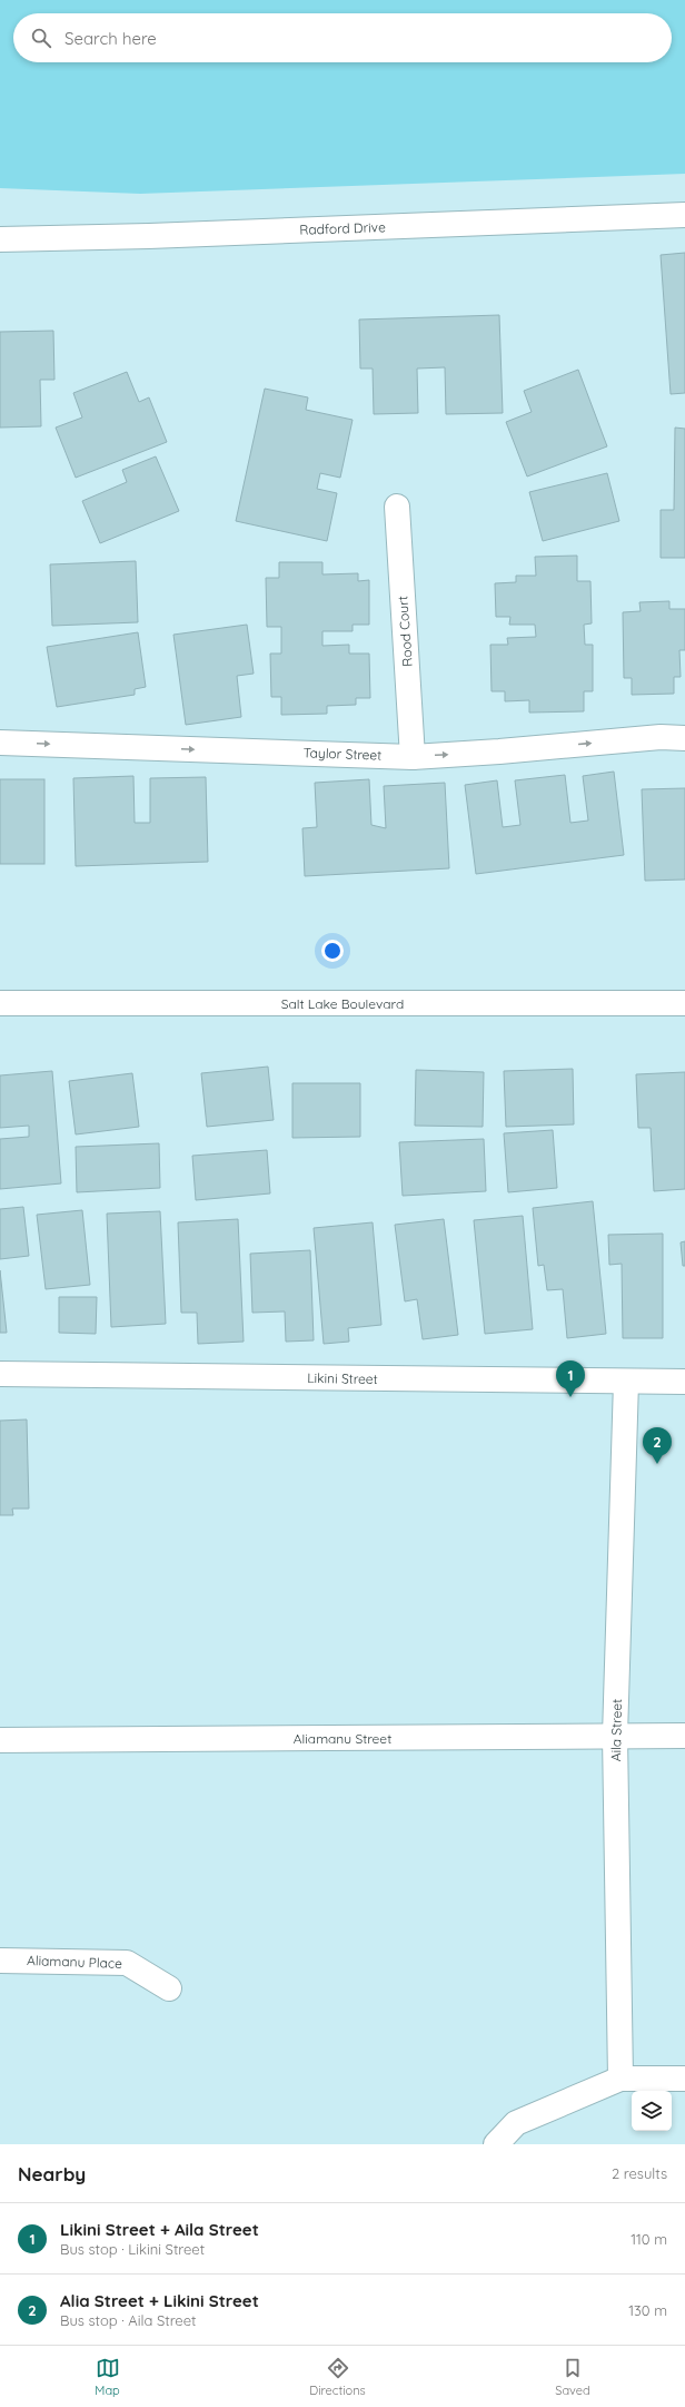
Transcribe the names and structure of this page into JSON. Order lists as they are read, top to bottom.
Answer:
{
  "streets": {
    "street": [
      "Radford Drive",
      "Rood Court",
      "Taylor Street",
      "Salt Lake Boulevard",
      "Likini Street",
      "Aila Street",
      "Aliamanu Street",
      "Aliamanu Place"
    ]
  },
  "crossings": [
    ["Rood Court", "Taylor Street"],
    ["Likini Street", "Aila Street"],
    ["Aila Street", "Aliamanu Street"]
  ],
  "one_way": ["Taylor Street"],
  "page": {
    "search": "Search here",
    "pins": ["1", "2"],
    "heading": ["Nearby", "2 results"],
    "list": [
      {
        "mark": "1",
        "name": "Likini Street + Aila Street",
        "note": "Bus stop · Likini Street",
        "value": "110 m"
      },
      {
        "mark": "2",
        "name": "Alia Street + Likini Street",
        "note": "Bus stop · Aila Street",
        "value": "130 m"
      }
    ],
    "nav": ["Map", "Directions", "Saved"]
  }
}
